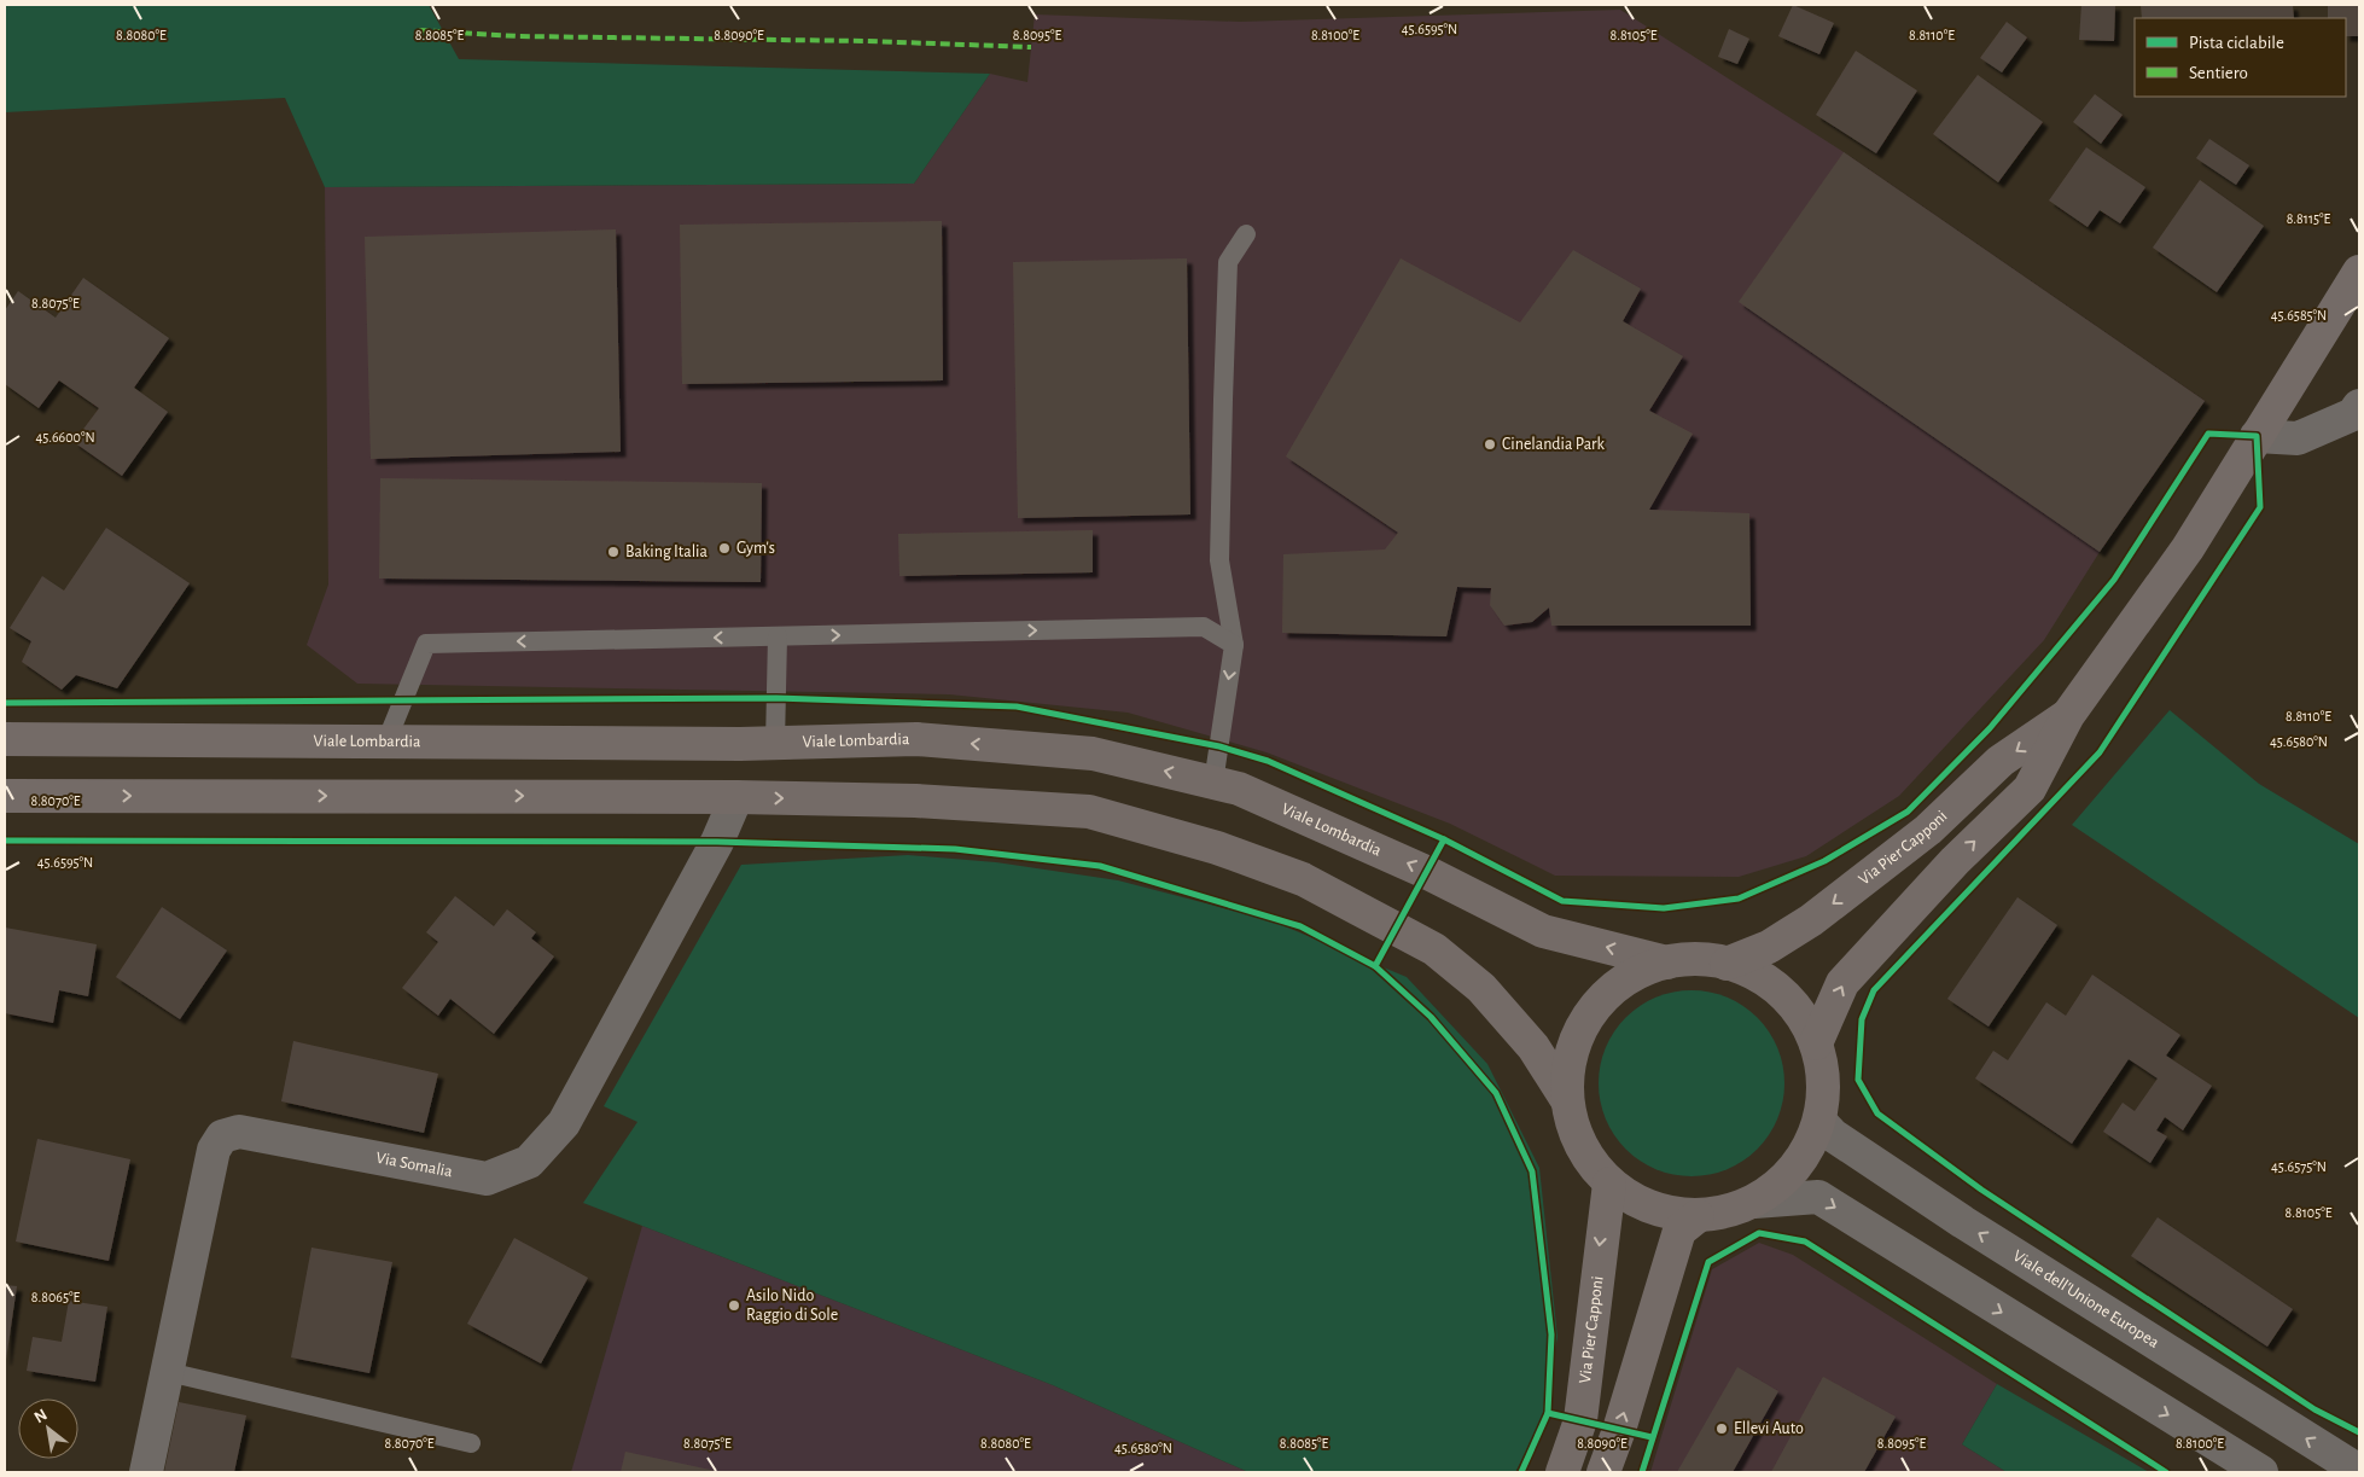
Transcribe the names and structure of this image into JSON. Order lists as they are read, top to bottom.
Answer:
{
  "streets": {
    "main road": ["Viale Lombardia", "Via Pier Capponi"],
    "street": ["Via Somalia", "Viale dell'Unione Europea"]
  },
  "places": [
    "Cinelandia Park",
    "Gym's",
    "Baking Italia",
    "Asilo Nido Raggio di Sole",
    "Ellevi Auto"
  ],
  "legend": ["Pista ciclabile", "Sentiero"],
  "north": "top left",
  "coordinates": [
    "45.6595°N",
    "8.8095°E",
    "8.8100°E",
    "8.8080°E",
    "8.8085°E",
    "8.8090°E",
    "8.8105°E",
    "8.8110°E",
    "8.8115°E",
    "8.8075°E",
    "45.6585°N",
    "45.6600°N",
    "45.6580°N",
    "8.8070°E",
    "45.6575°N",
    "8.8065°E"
  ]
}
